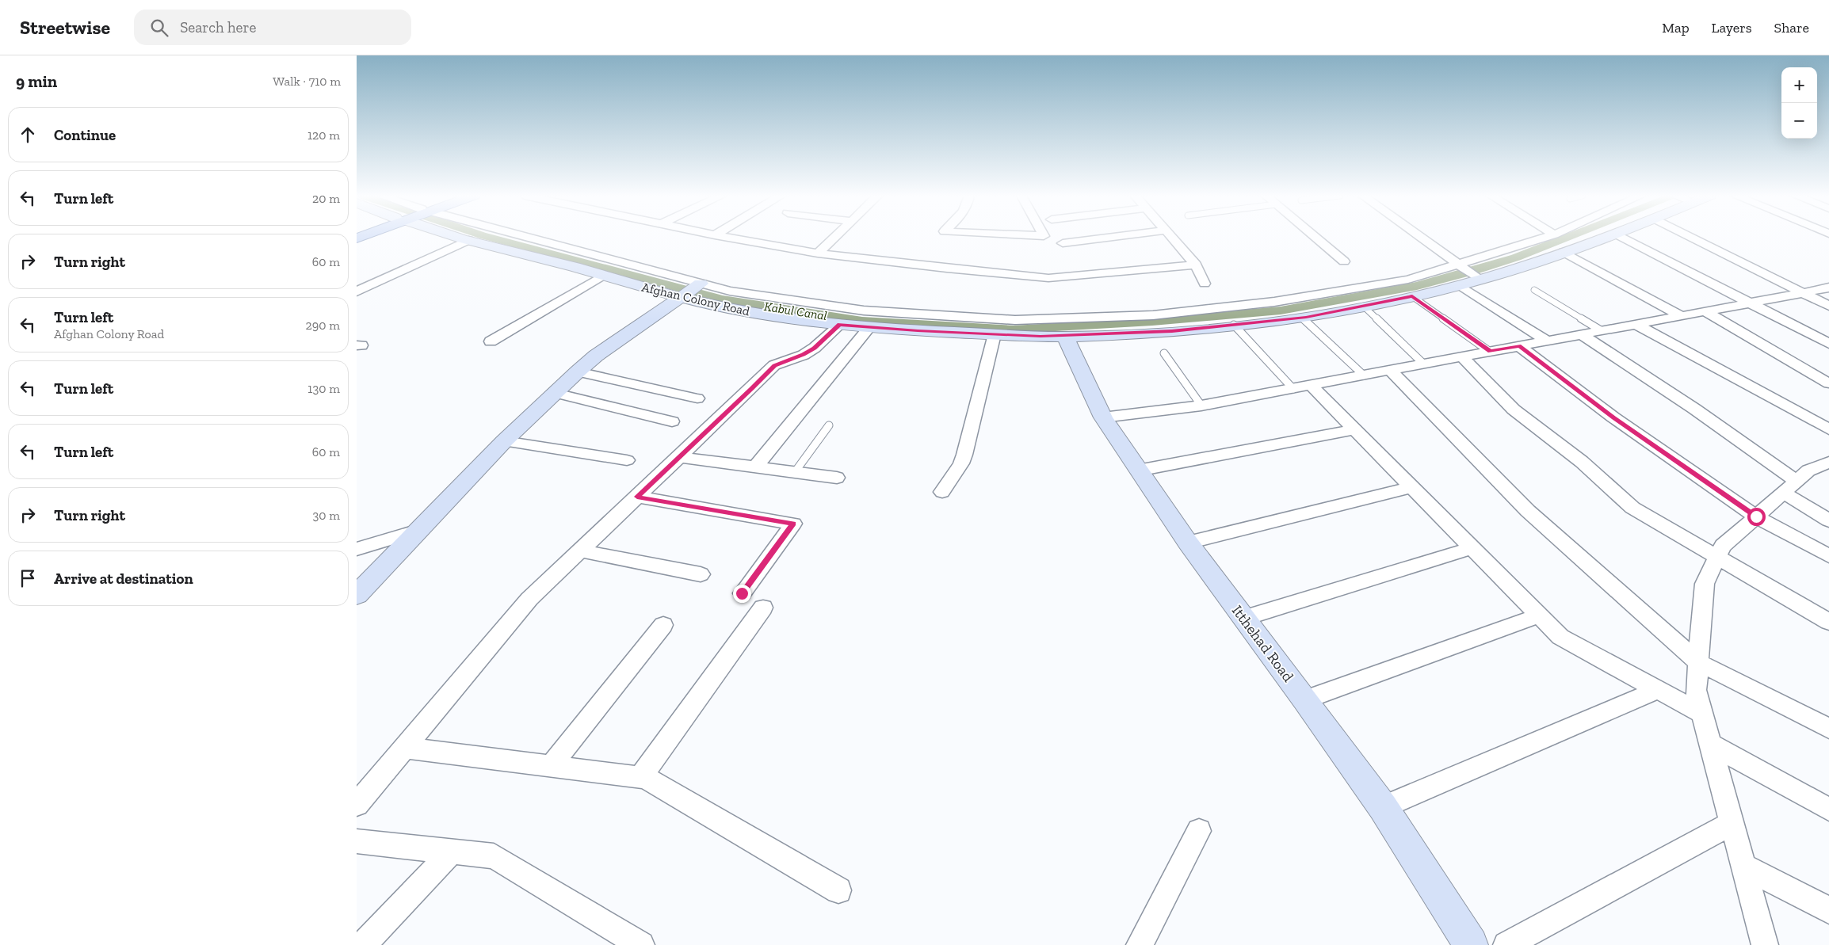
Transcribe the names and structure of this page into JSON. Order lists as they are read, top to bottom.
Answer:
{
  "streets": {
    "main road": ["Afghan Colony Road", "Itthehad Road"]
  },
  "crossings": [
    ["Afghan Colony Road", "Itthehad Road"]
  ],
  "water": ["Kabul Canal"],
  "page": {
    "header": "Streetwise",
    "search": "Search here",
    "nav": ["Map", "Layers", "Share"],
    "heading": ["9 min", "Walk · 710 m"],
    "map_buttons": ["+", "−"],
    "list": [
      ["Continue", "120 m"],
      ["Turn left", "20 m"],
      ["Turn right", "60 m"],
      ["Turn left", "Afghan Colony Road", "290 m"],
      ["Turn left", "130 m"],
      ["Turn left", "60 m"],
      ["Turn right", "30 m"],
      "Arrive at destination"
    ]
  }
}
